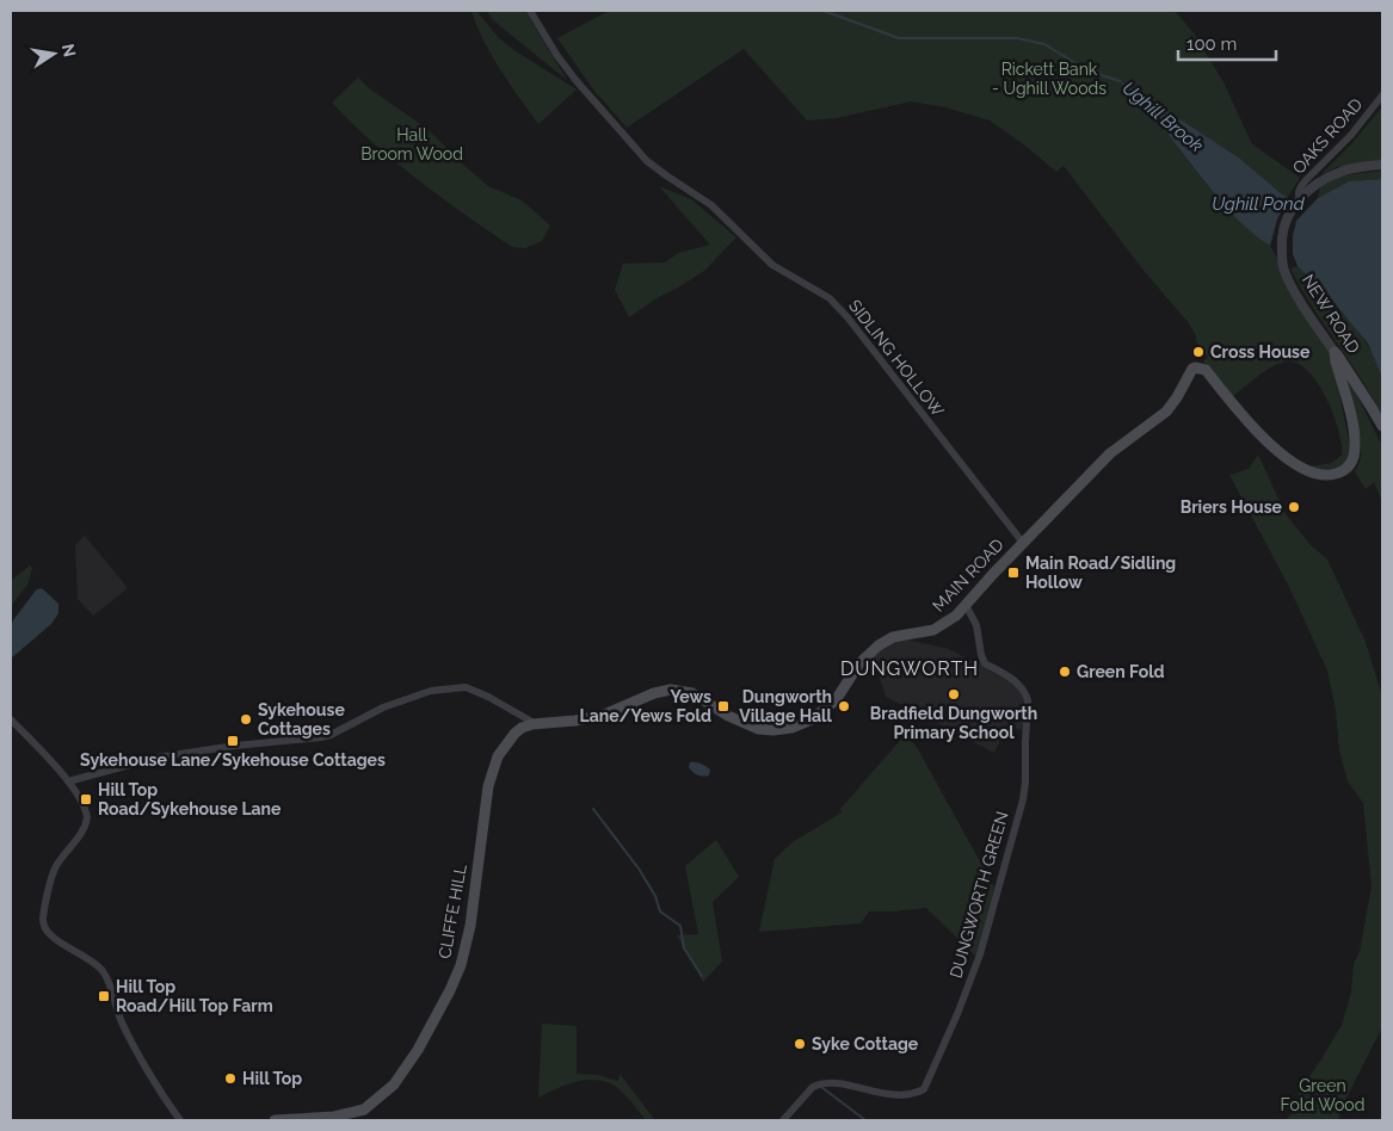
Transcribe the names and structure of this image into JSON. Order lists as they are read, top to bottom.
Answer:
{
  "streets": {
    "main road": ["NEW ROAD", "MAIN ROAD", "CLIFFE HILL"],
    "street": ["OAKS ROAD", "SIDLING HOLLOW", "DUNGWORTH GREEN"]
  },
  "crossings": [
    ["OAKS ROAD", "NEW ROAD"],
    ["NEW ROAD", "MAIN ROAD"],
    ["SIDLING HOLLOW", "MAIN ROAD"],
    ["MAIN ROAD", "DUNGWORTH GREEN"],
    ["MAIN ROAD", "CLIFFE HILL"]
  ],
  "districts": ["DUNGWORTH"],
  "water": ["Ughill Brook", "Ughill Pond"],
  "parks": ["Rickett Bank - Ughill Woods", "Hall Broom Wood", "Green Fold Wood"],
  "places": {
    "other": [
      "Cross House",
      "Briers House",
      "Green Fold",
      "Bradfield Dungworth Primary School",
      "Dungworth Village Hall",
      "Sykehouse Cottages",
      "Syke Cottage",
      "Hill Top"
    ],
    "transit": [
      "Main Road/Sidling Hollow",
      "Yews Lane/Yews Fold",
      "Sykehouse Lane/Sykehouse Cottages",
      "Hill Top Road/Sykehouse Lane",
      "Hill Top Road/Hill Top Farm"
    ]
  },
  "scale_bar": "100 m",
  "north": "right"
}
